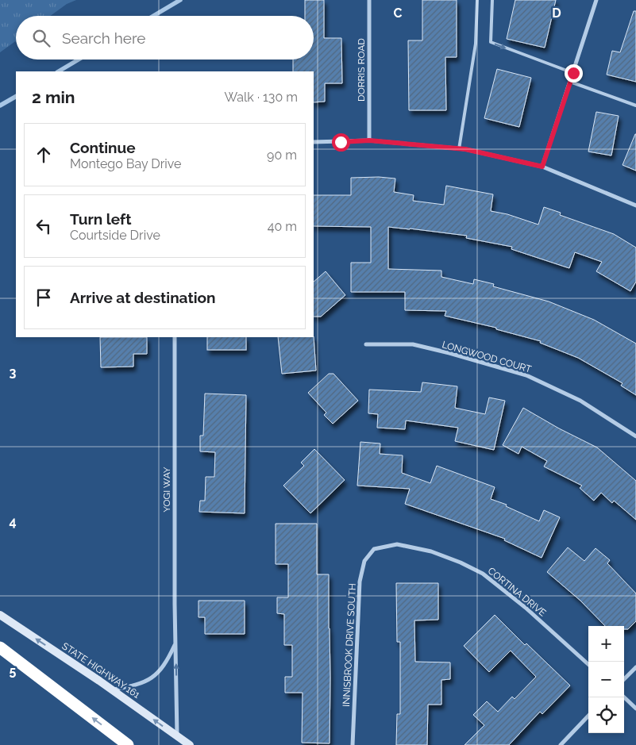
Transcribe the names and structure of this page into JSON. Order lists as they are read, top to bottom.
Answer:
{
  "streets": {
    "main road": ["STATE HIGHWAY 161"],
    "street": [
      "DORRIS ROAD",
      "LONGWOOD COURT",
      "YOGI WAY",
      "CORTINA DRIVE",
      "INNISBROOK DRIVE SOUTH"
    ]
  },
  "crossings": [
    ["YOGI WAY", "STATE HIGHWAY 161"],
    ["CORTINA DRIVE", "INNISBROOK DRIVE SOUTH"]
  ],
  "one_way": ["STATE HIGHWAY 161"],
  "page": {
    "search": "Search here",
    "heading": ["2 min", "Walk · 130 m"],
    "list": [
      ["Continue", "Montego Bay Drive", "90 m"],
      ["Turn left", "Courtside Drive", "40 m"],
      "Arrive at destination"
    ],
    "map_buttons": ["+", "−"]
  },
  "grid": {
    "columns": ["C", "D"],
    "rows": ["3", "4", "5"]
  }
}
